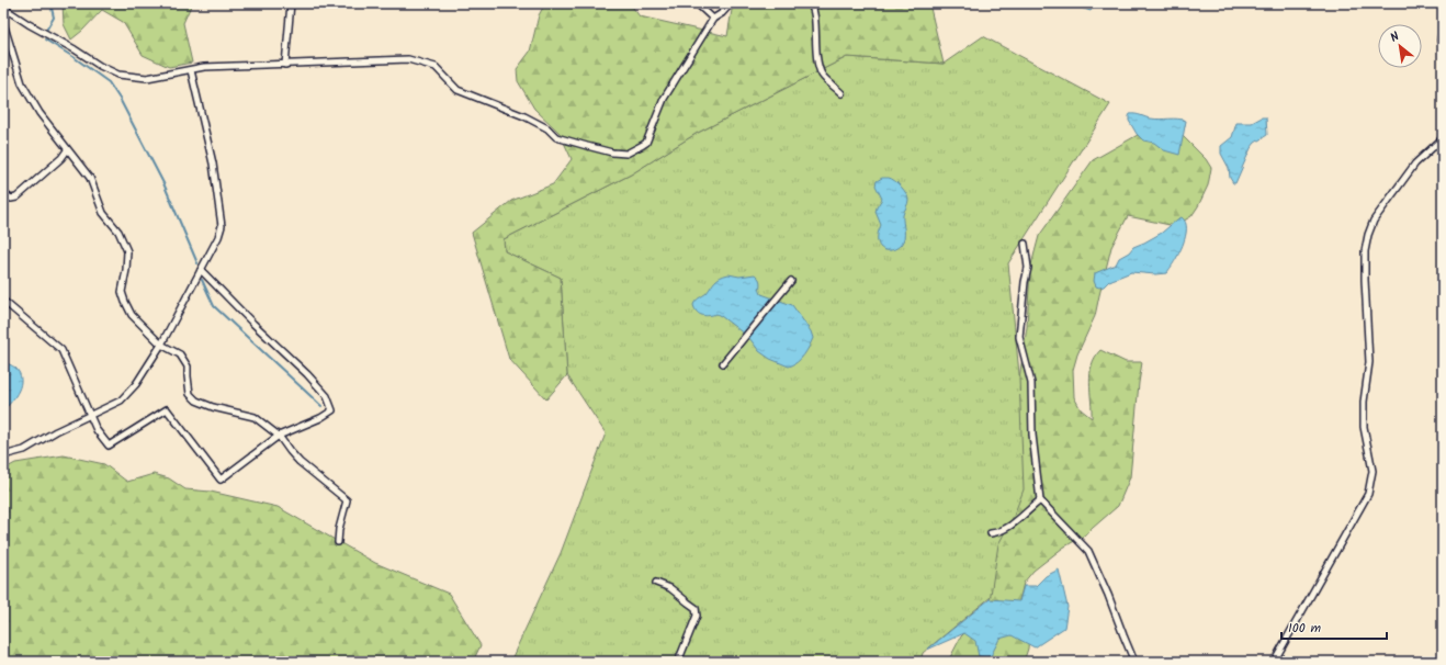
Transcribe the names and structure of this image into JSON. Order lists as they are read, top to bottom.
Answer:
{
  "scale_bar": "100 m",
  "north": "top left"
}
